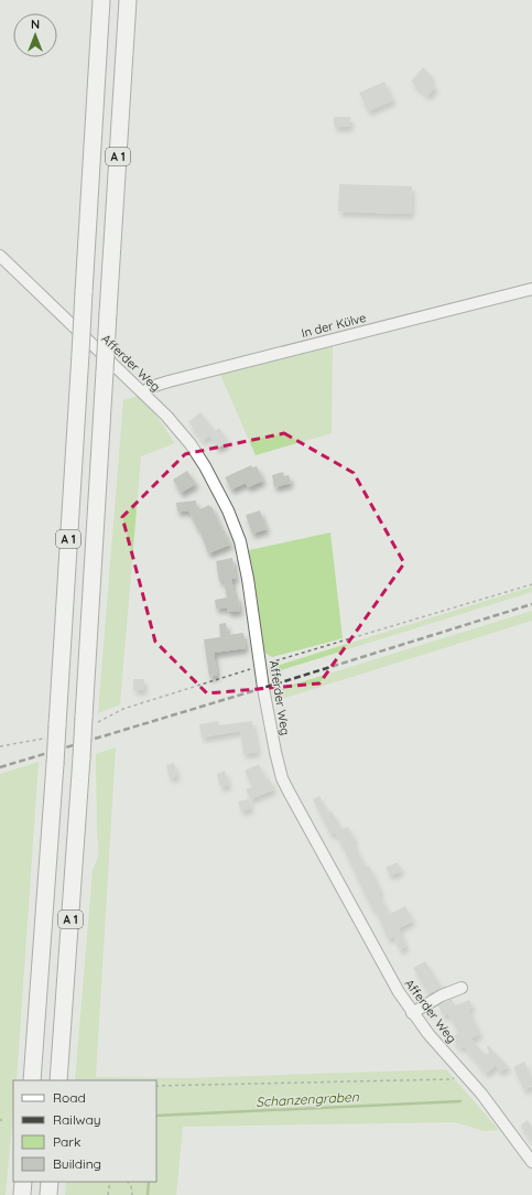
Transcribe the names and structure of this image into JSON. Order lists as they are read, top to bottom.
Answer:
{
  "streets": {
    "highway": ["A 1"],
    "street": ["In der Külve", "Afferder Weg"]
  },
  "crossings": [
    ["In der Külve", "Afferder Weg"]
  ],
  "water": ["Schanzengraben"],
  "legend": [
    "Road",
    "Railway",
    "Park",
    "Building"
  ],
  "north": "top"
}
